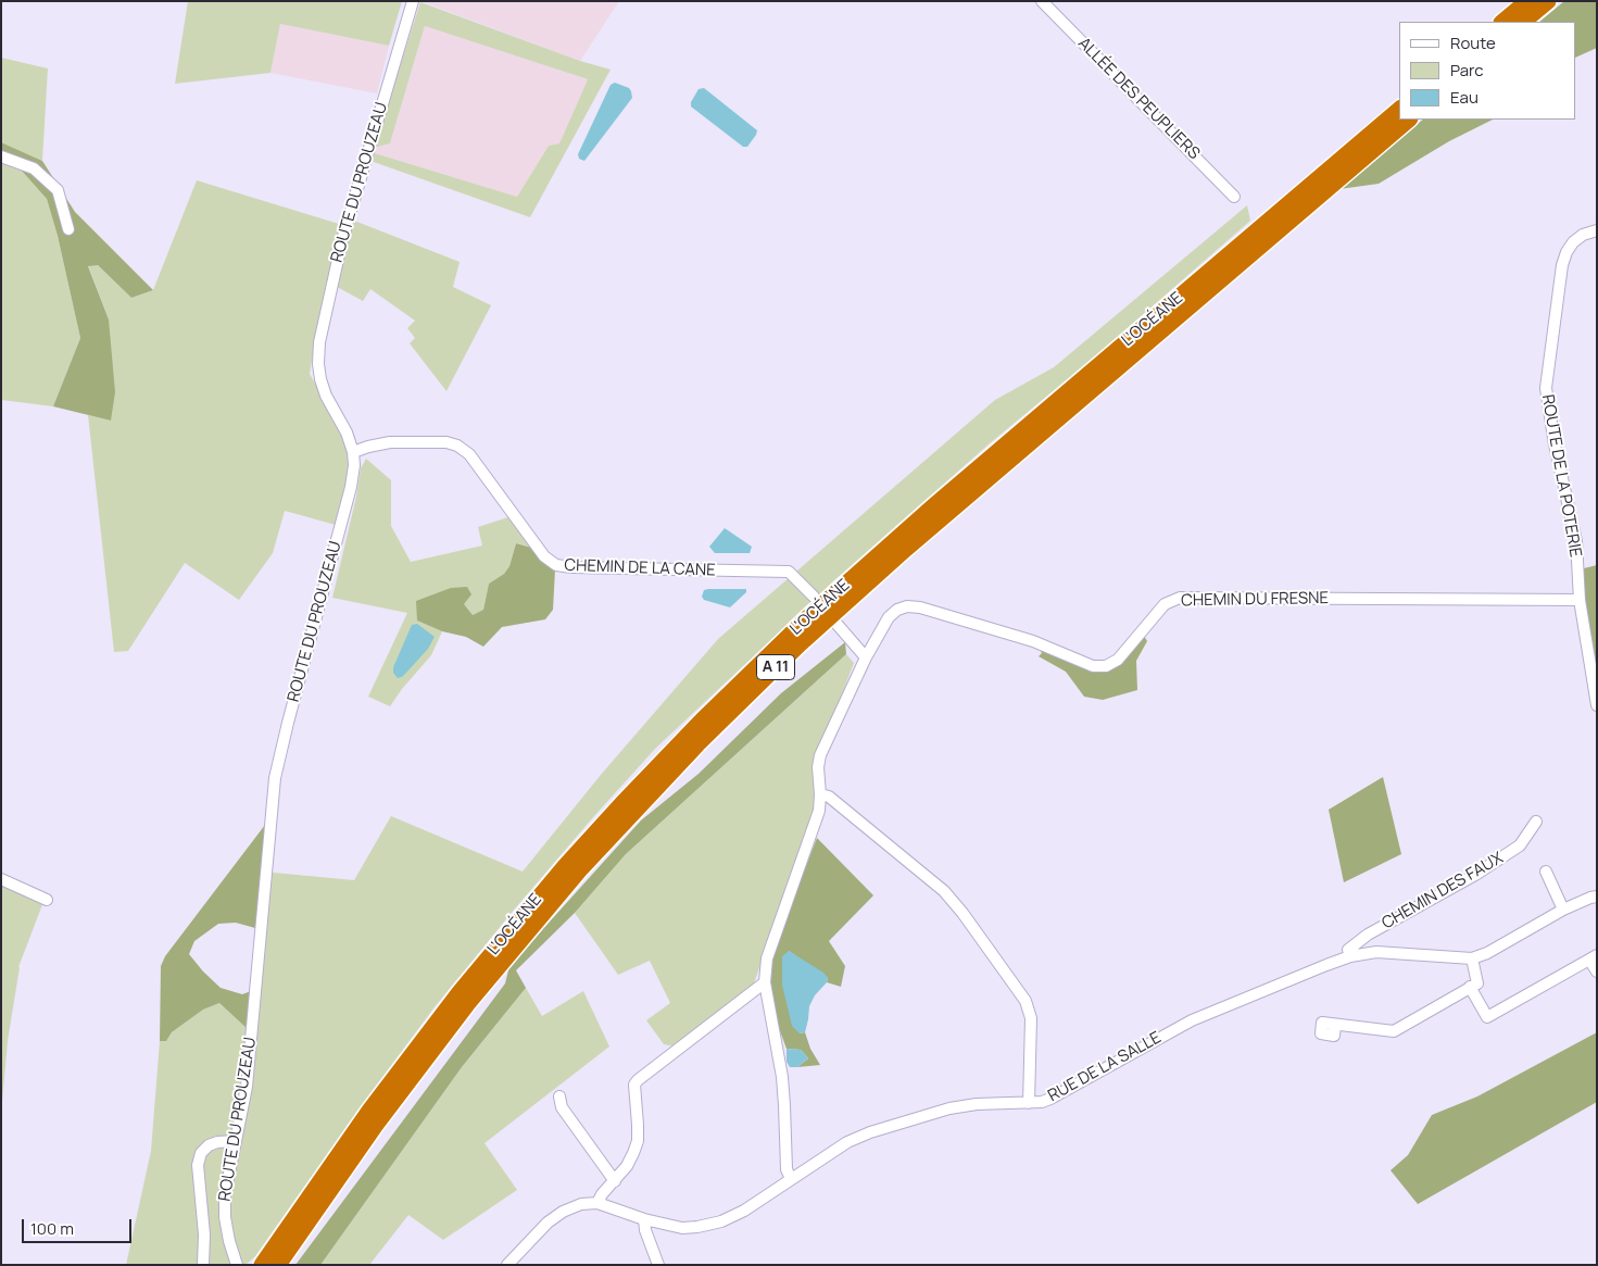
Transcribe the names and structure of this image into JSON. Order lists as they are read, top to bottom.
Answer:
{
  "streets": {
    "highway": ["L’OCÉANE", "A 11"],
    "street": [
      "ALLÉE DES PEUPLIERS",
      "ROUTE DU PROUZEAU",
      "ROUTE DE LA POTERIE",
      "CHEMIN DE LA CANE",
      "CHEMIN DU FRESNE",
      "CHEMIN DES FAUX",
      "RUE DE LA SALLE"
    ]
  },
  "crossings": [
    ["ROUTE DU PROUZEAU", "CHEMIN DE LA CANE"],
    ["ROUTE DE LA POTERIE", "CHEMIN DU FRESNE"],
    ["CHEMIN DU FRESNE", "RUE DE LA SALLE"],
    ["CHEMIN DES FAUX", "RUE DE LA SALLE"]
  ],
  "legend": ["Route", "Parc", "Eau"],
  "scale_bar": "100 m"
}
